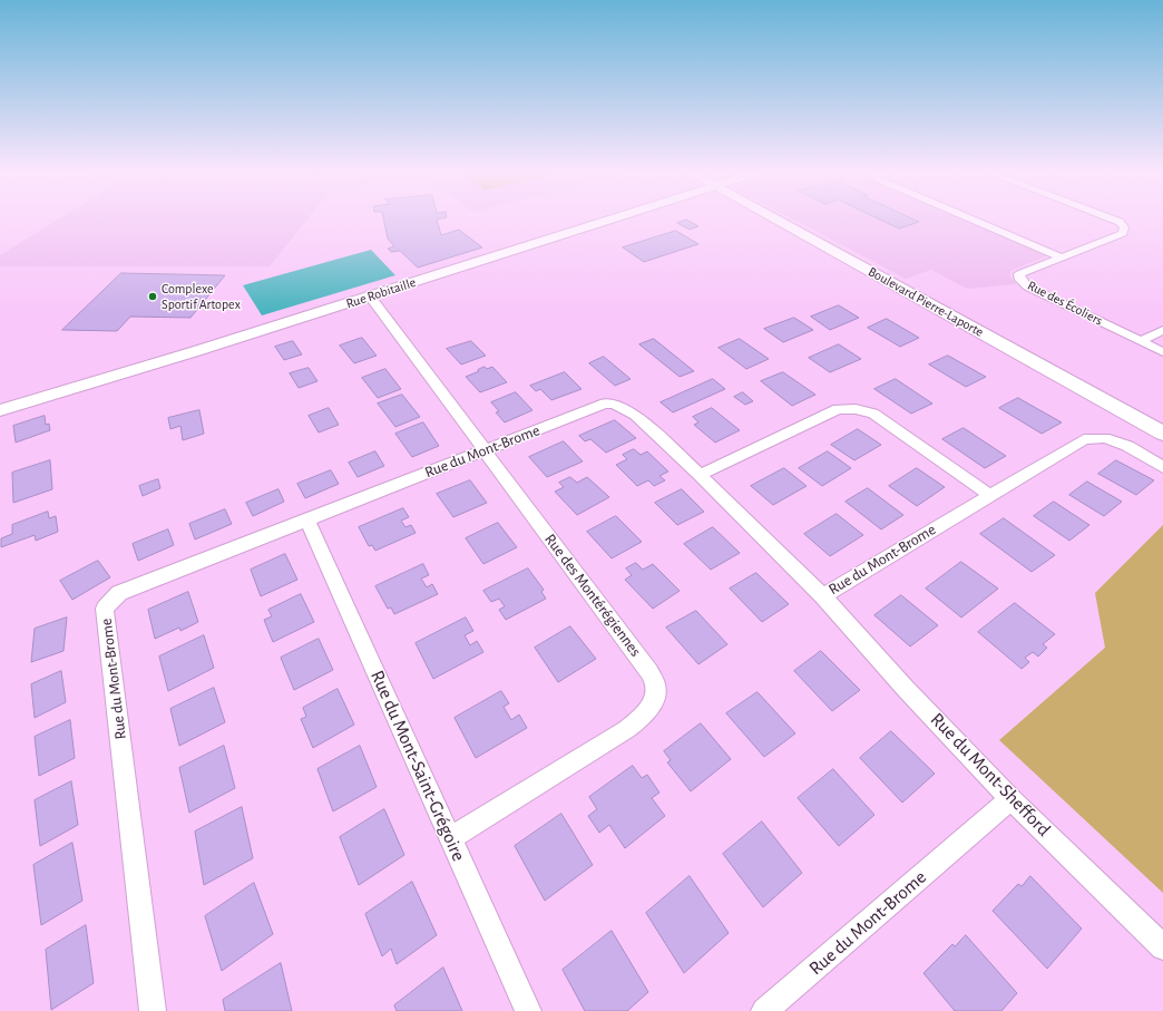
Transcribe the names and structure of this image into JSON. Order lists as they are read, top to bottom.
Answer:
{
  "streets": {
    "main road": ["Boulevard Pierre-Laporte"],
    "street": [
      "Rue Robitaille",
      "Rue des Écoliers",
      "Rue du Mont-Brome",
      "Rue des Montérégiennes",
      "Rue du Mont-Saint-Grégoire",
      "Rue du Mont-Shefford"
    ]
  },
  "crossings": [
    ["Rue Robitaille", "Rue des Montérégiennes"],
    ["Rue du Mont-Brome", "Rue des Montérégiennes"],
    ["Rue du Mont-Brome", "Rue du Mont-Saint-Grégoire"],
    ["Rue du Mont-Brome", "Rue du Mont-Shefford"],
    ["Rue des Montérégiennes", "Rue du Mont-Saint-Grégoire"]
  ],
  "places": ["Complexe Sportif Artopex"]
}
